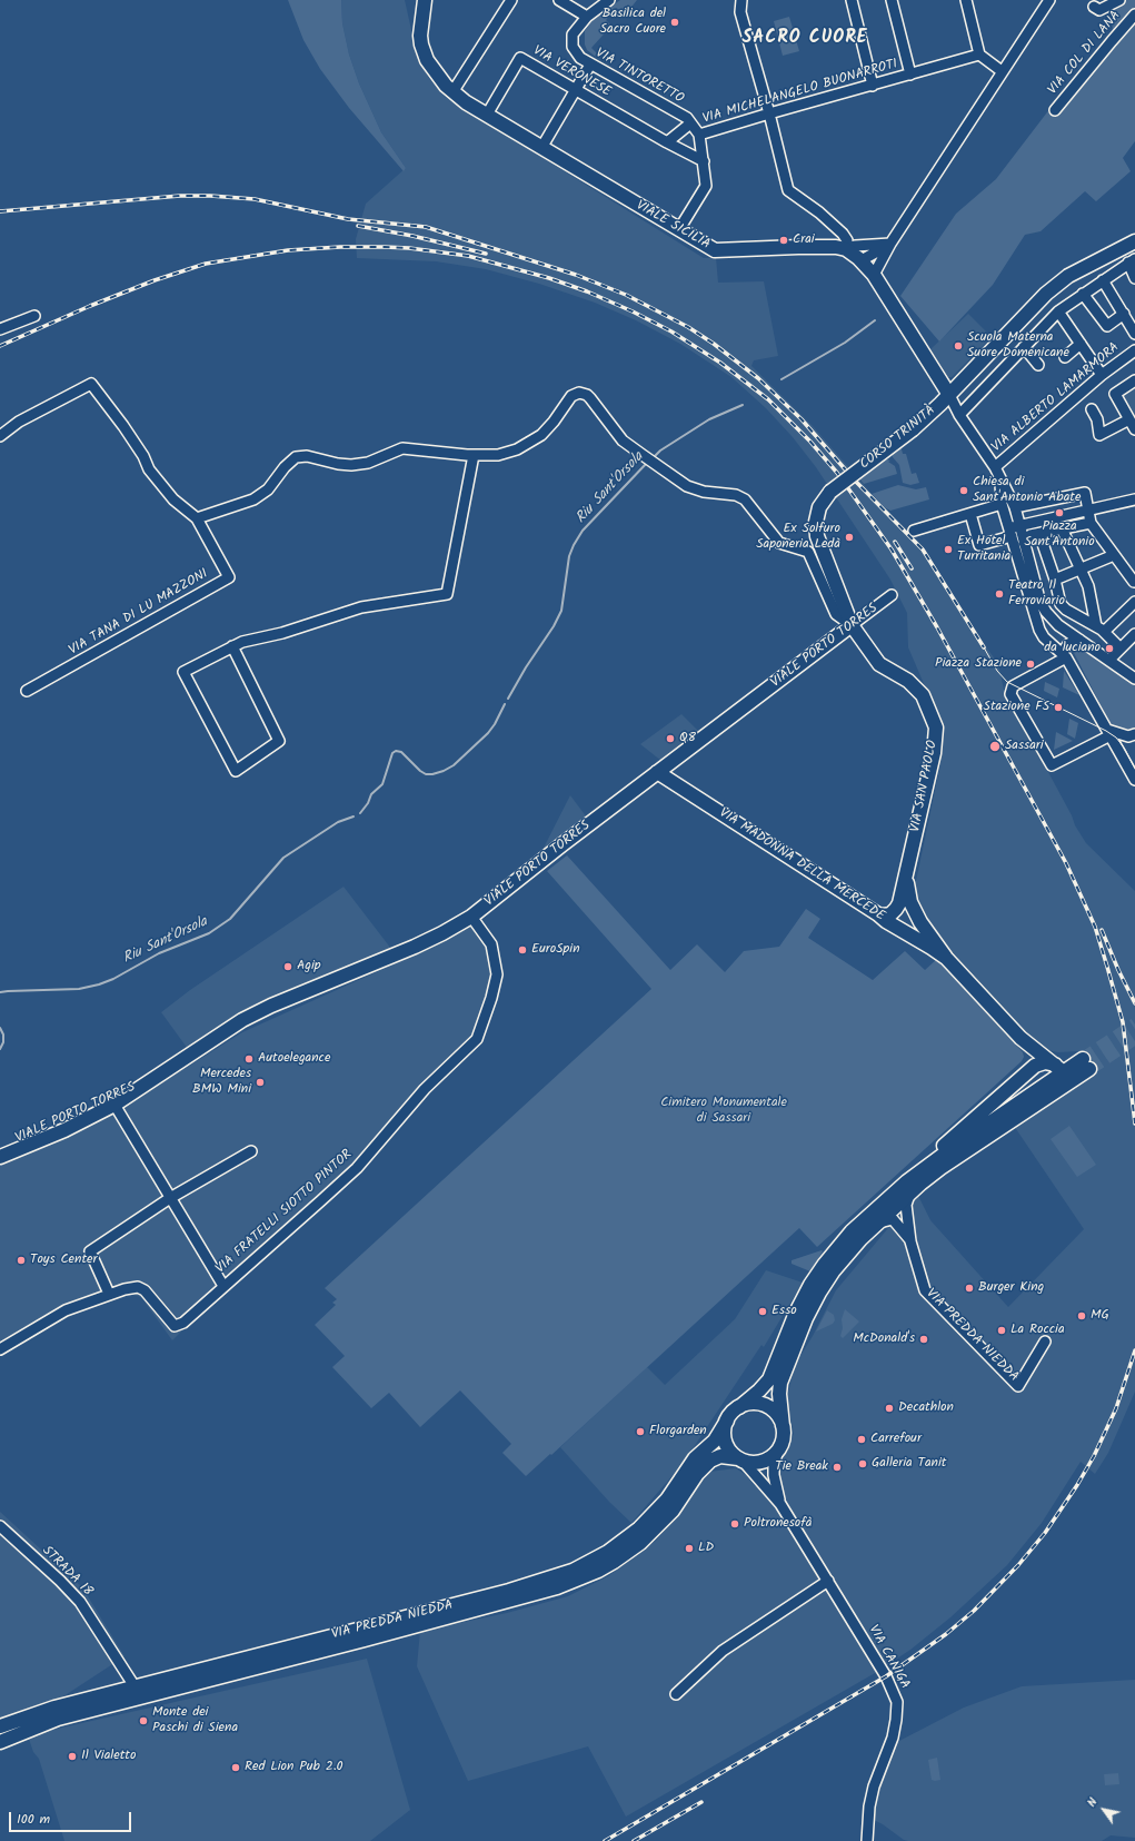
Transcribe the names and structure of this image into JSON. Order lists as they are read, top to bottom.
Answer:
{
  "streets": {
    "main road": [
      "VIALE SICILIA",
      "CORSO TRINITÀ",
      "VIALE PORTO TORRES",
      "VIA SAN PAOLO",
      "VIA MADONNA DELLA MERCEDE",
      "VIA PREDDA NIEDDA"
    ],
    "street": [
      "VIA COL DI LANA",
      "VIA VERONESE",
      "VIA TINTORETTO",
      "VIA MICHELANGELO BUONARROTI",
      "VIA ALBERTO LAMARMORA",
      "VIA TANA DI LU MAZZONI",
      "VIA FRATELLI SIOTTO PINTOR",
      "STRADA 18",
      "VIA CANIGA"
    ]
  },
  "crossings": [
    ["VIA VERONESE", "VIA MICHELANGELO BUONARROTI"],
    ["VIA VERONESE", "VIALE SICILIA"],
    ["VIA TINTORETTO", "VIA MICHELANGELO BUONARROTI"],
    ["VIA MICHELANGELO BUONARROTI", "VIALE SICILIA"],
    ["VIALE SICILIA", "CORSO TRINITÀ"],
    ["CORSO TRINITÀ", "VIALE PORTO TORRES"],
    ["CORSO TRINITÀ", "VIA SAN PAOLO"],
    ["VIALE PORTO TORRES", "VIA SAN PAOLO"],
    ["VIALE PORTO TORRES", "VIA MADONNA DELLA MERCEDE"],
    ["VIALE PORTO TORRES", "VIA FRATELLI SIOTTO PINTOR"],
    ["VIA SAN PAOLO", "VIA MADONNA DELLA MERCEDE"],
    ["VIA PREDDA NIEDDA", "STRADA 18"],
    ["VIA PREDDA NIEDDA", "VIA CANIGA"]
  ],
  "districts": ["SACRO CUORE"],
  "water": ["Riu Sant'Orsola"],
  "parks": ["Cimitero Monumentale di Sassari"],
  "places": [
    "Basilica del Sacro Cuore",
    "Crai",
    "Scuola Materna Suore Domenicane",
    "Chiesa di Sant'Antonio Abate",
    "Piazza Sant'Antonio",
    "Ex Solfuro Saponeria Ledà",
    "Ex Hotel Turritania",
    "Teatro Il Ferroviario",
    "da luciano",
    "Piazza Stazione",
    "Stazione FS",
    "Q8",
    "Sassari",
    "EuroSpin",
    "Agip",
    "Autoelegance",
    "Mercedes BMW Mini",
    "Toys Center",
    "Burger King",
    "Esso",
    "MG",
    "La Roccia",
    "McDonald's",
    "Decathlon",
    "Florgarden",
    "Carrefour",
    "Galleria Tanit",
    "Tie Break",
    "Poltronesofà",
    "LD",
    "Monte dei Paschi di Siena",
    "Il Vialetto",
    "Red Lion Pub 2.0"
  ],
  "scale_bar": "100 m",
  "north": "top left"
}
